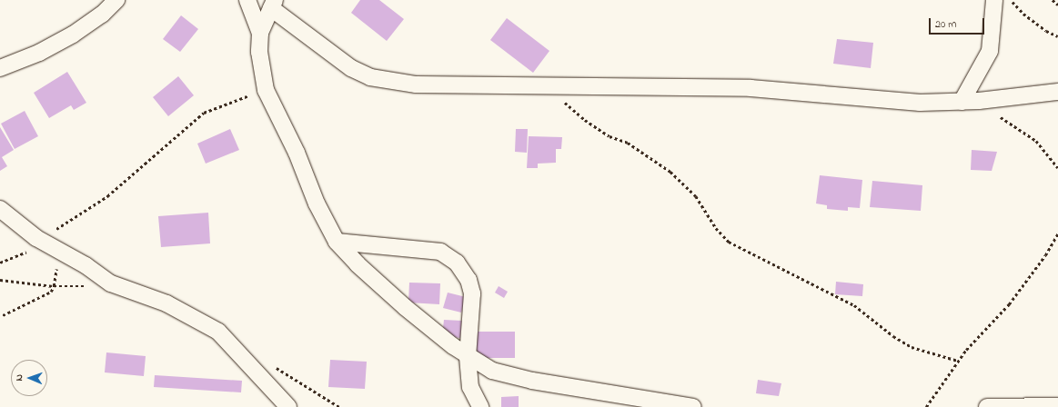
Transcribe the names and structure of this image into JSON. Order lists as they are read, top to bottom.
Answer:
{
  "scale_bar": "20 m",
  "north": "left"
}
